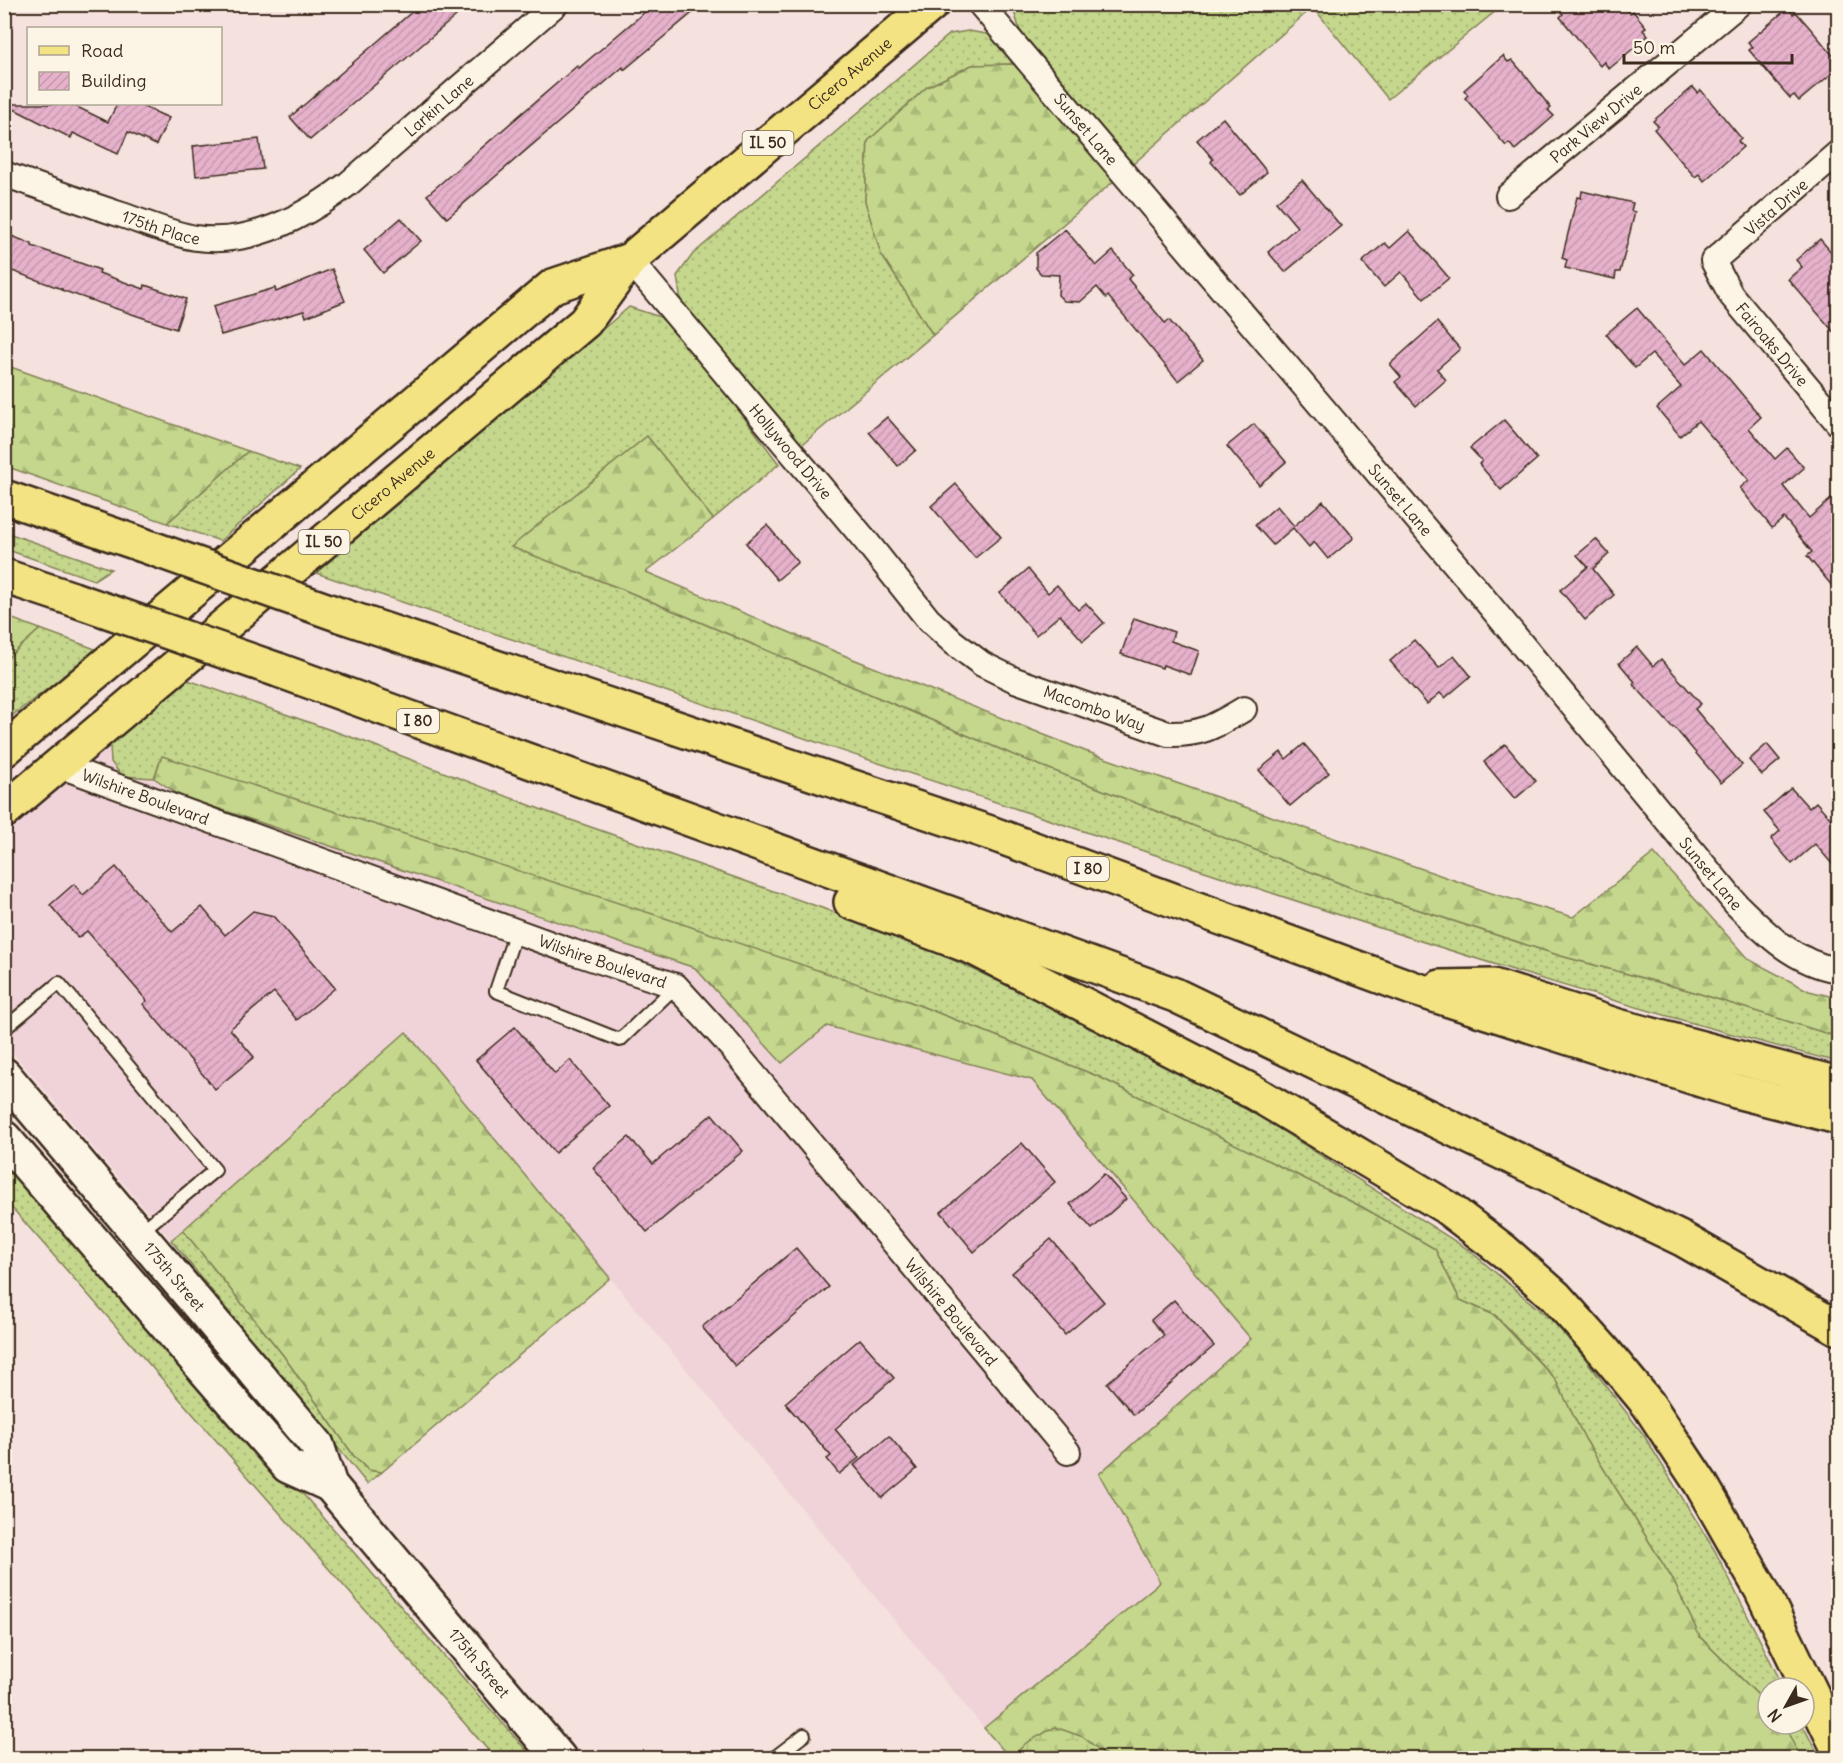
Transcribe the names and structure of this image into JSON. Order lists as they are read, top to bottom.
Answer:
{
  "streets": {
    "main road": ["Cicero Avenue", "IL 50", "I 80"],
    "street": [
      "Larkin Lane",
      "Park View Drive",
      "Sunset Lane",
      "Vista Drive",
      "175th Place",
      "Fairoaks Drive",
      "Hollywood Drive",
      "Macombo Way",
      "Wilshire Boulevard",
      "175th Street"
    ]
  },
  "crossings": [
    ["Cicero Avenue", "Hollywood Drive"],
    ["Cicero Avenue", "Wilshire Boulevard"],
    ["Larkin Lane", "175th Place"],
    ["Vista Drive", "Fairoaks Drive"],
    ["Hollywood Drive", "Macombo Way"]
  ],
  "legend": ["Road", "Building"],
  "scale_bar": "50 m",
  "north": "bottom left"
}
